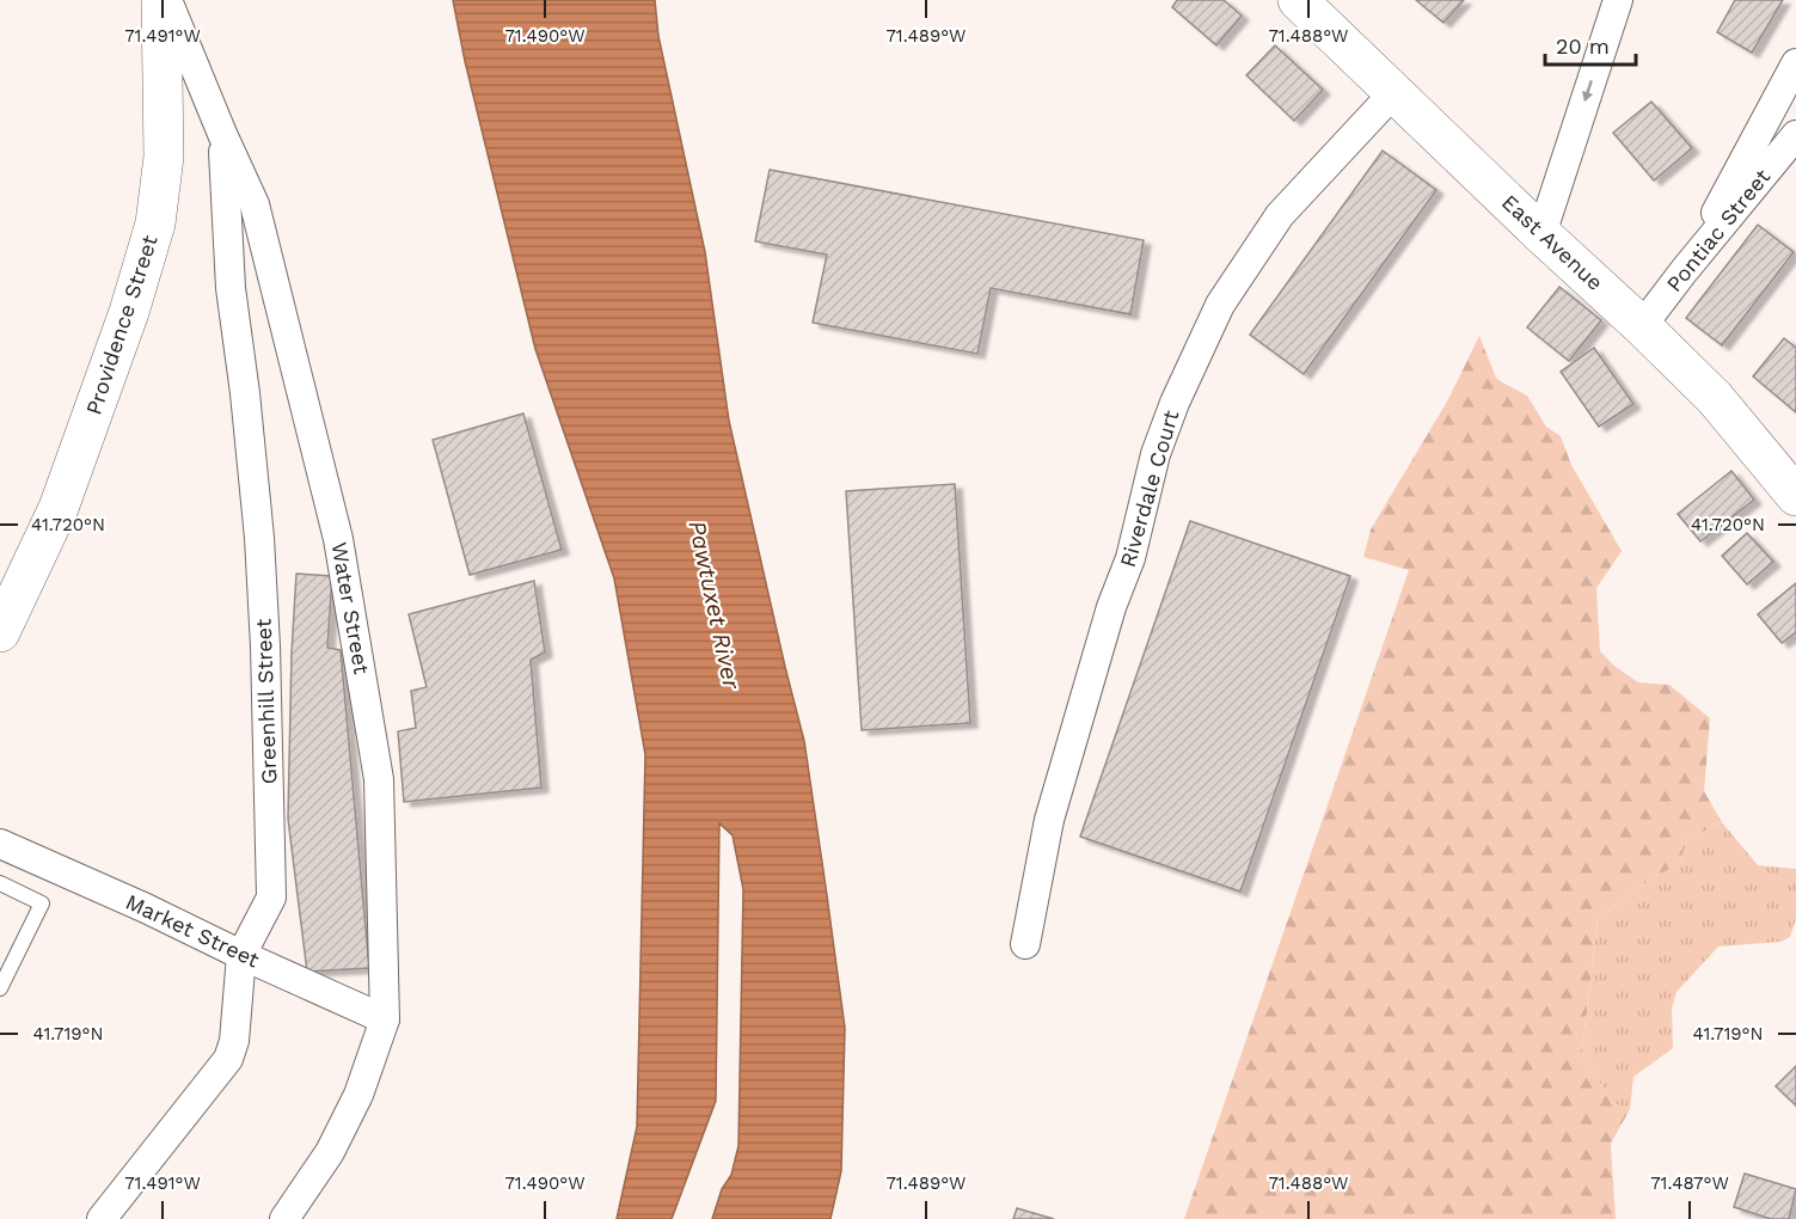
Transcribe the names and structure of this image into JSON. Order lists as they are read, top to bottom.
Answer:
{
  "streets": {
    "main road": ["East Avenue", "Providence Street"],
    "street": [
      "Pontiac Street",
      "Riverdale Court",
      "Water Street",
      "Greenhill Street",
      "Market Street"
    ]
  },
  "crossings": [
    ["Pontiac Street", "East Avenue"],
    ["East Avenue", "Riverdale Court"],
    ["Water Street", "Greenhill Street"],
    ["Water Street", "Market Street"],
    ["Greenhill Street", "Market Street"]
  ],
  "water": ["Pawtuxet River"],
  "scale_bar": "20 m",
  "coordinates": [
    "71.491°W",
    "71.490°W",
    "71.489°W",
    "71.488°W",
    "41.720°N",
    "41.719°N",
    "71.487°W"
  ]
}
